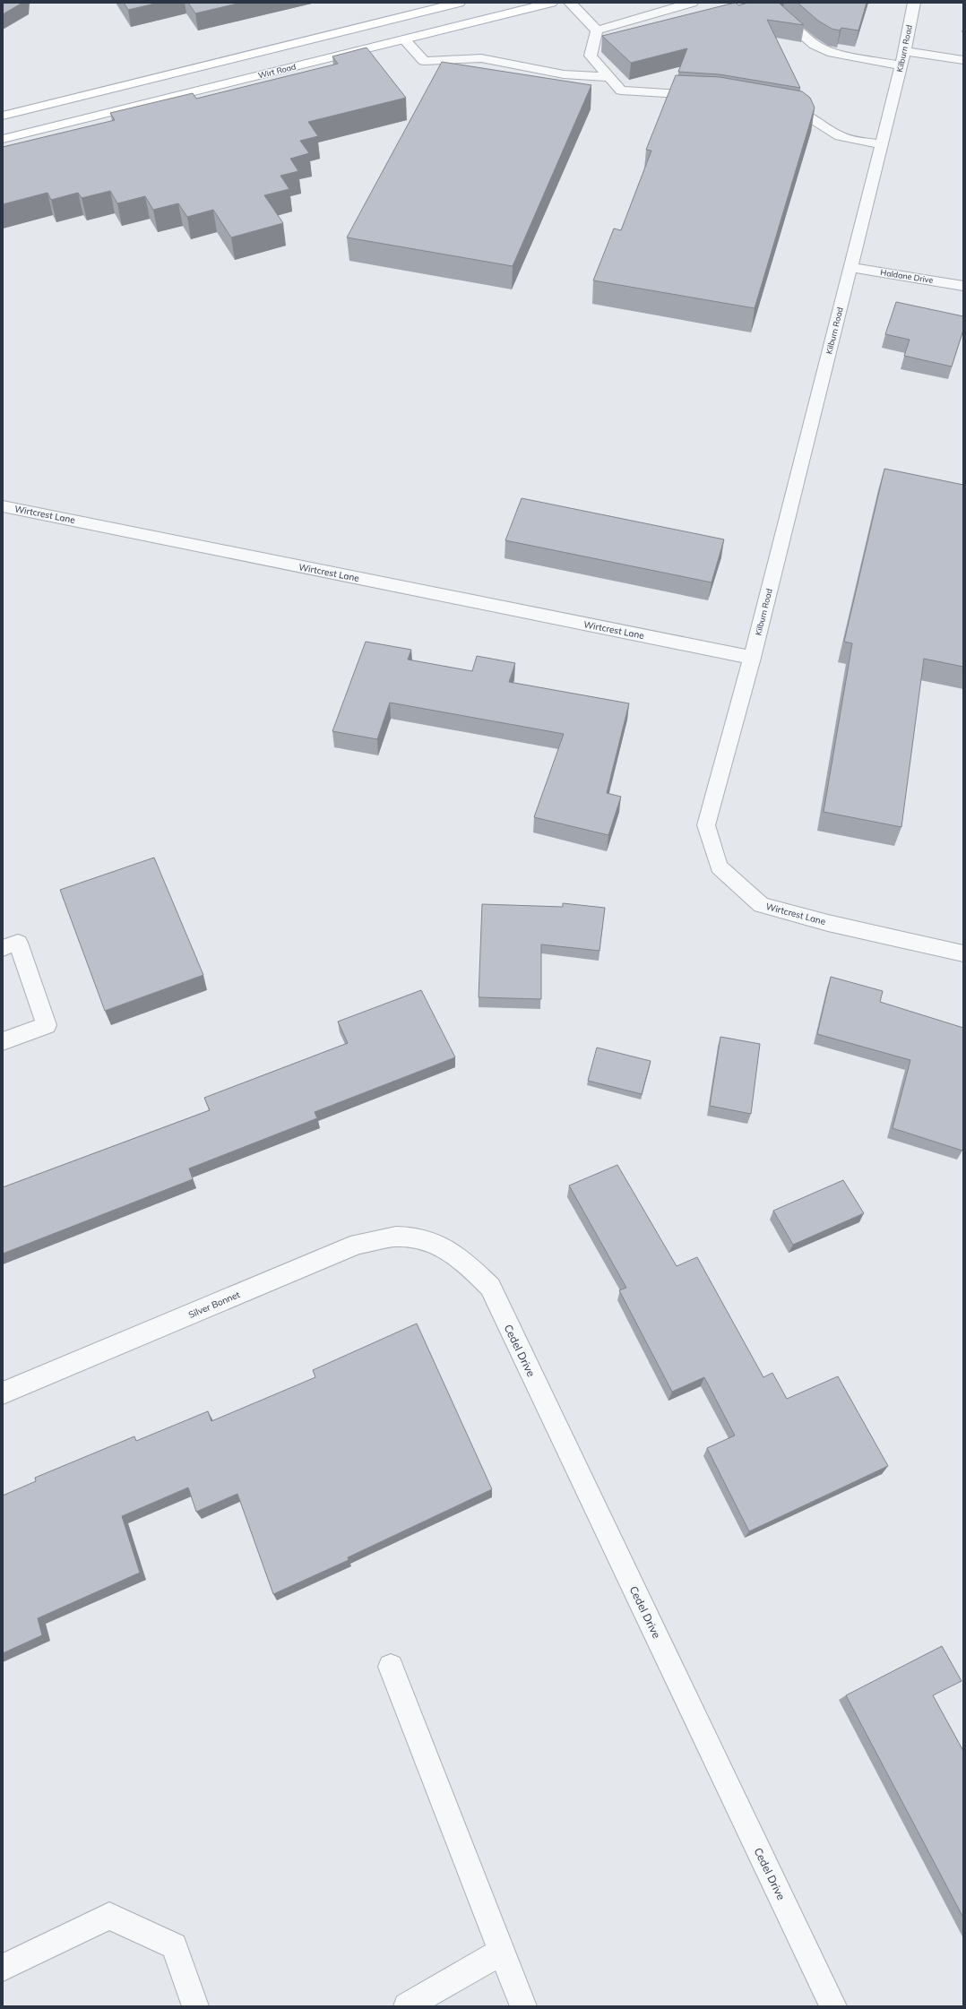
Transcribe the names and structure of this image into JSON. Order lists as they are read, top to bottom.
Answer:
{
  "streets": {
    "main road": ["Wirt Road"],
    "street": [
      "Kilburn Road",
      "Haldane Drive",
      "Wirtcrest Lane",
      "Silver Bonnet",
      "Cedel Drive"
    ]
  },
  "crossings": [
    ["Kilburn Road", "Haldane Drive"],
    ["Kilburn Road", "Wirtcrest Lane"],
    ["Silver Bonnet", "Cedel Drive"]
  ]
}
